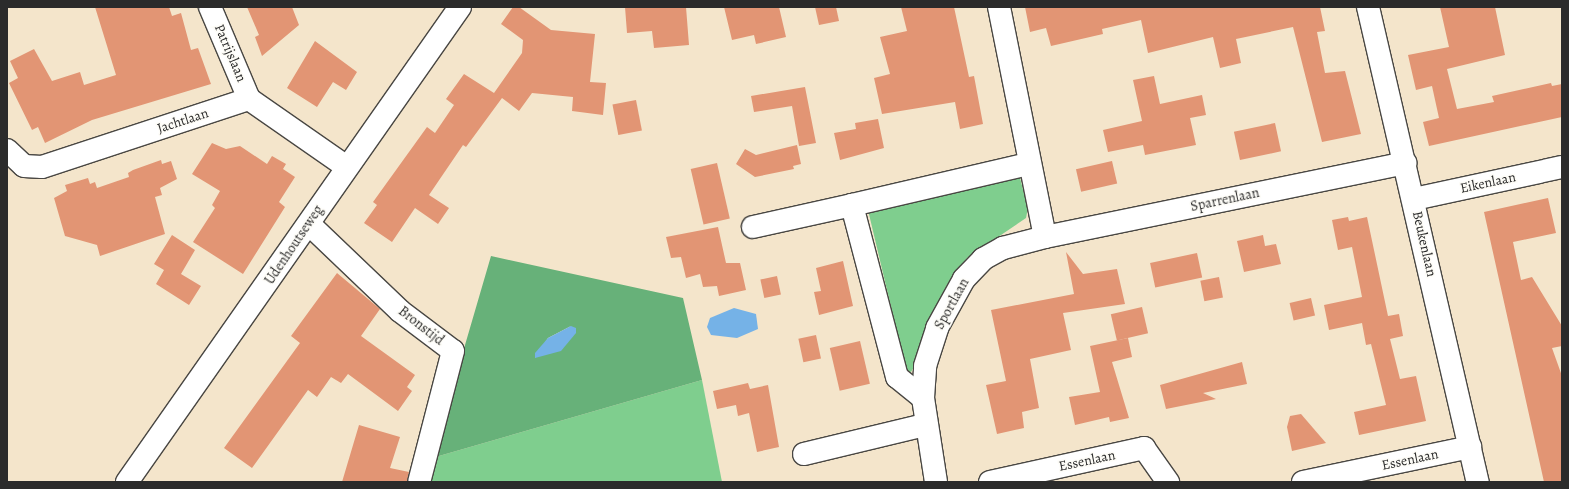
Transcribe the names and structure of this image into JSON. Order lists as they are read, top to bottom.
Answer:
{
  "streets": {
    "street": [
      "Patrijslaan",
      "Jachtlaan",
      "Eikenlaan",
      "Sparrenlaan",
      "Beukenlaan",
      "Udenhoutseweg",
      "Sportlaan",
      "Bronstijd",
      "Essenlaan"
    ]
  },
  "crossings": [
    ["Patrijslaan", "Jachtlaan"],
    ["Eikenlaan", "Beukenlaan"],
    ["Sparrenlaan", "Beukenlaan"],
    ["Sparrenlaan", "Sportlaan"],
    ["Beukenlaan", "Essenlaan"],
    ["Udenhoutseweg", "Bronstijd"]
  ]
}
